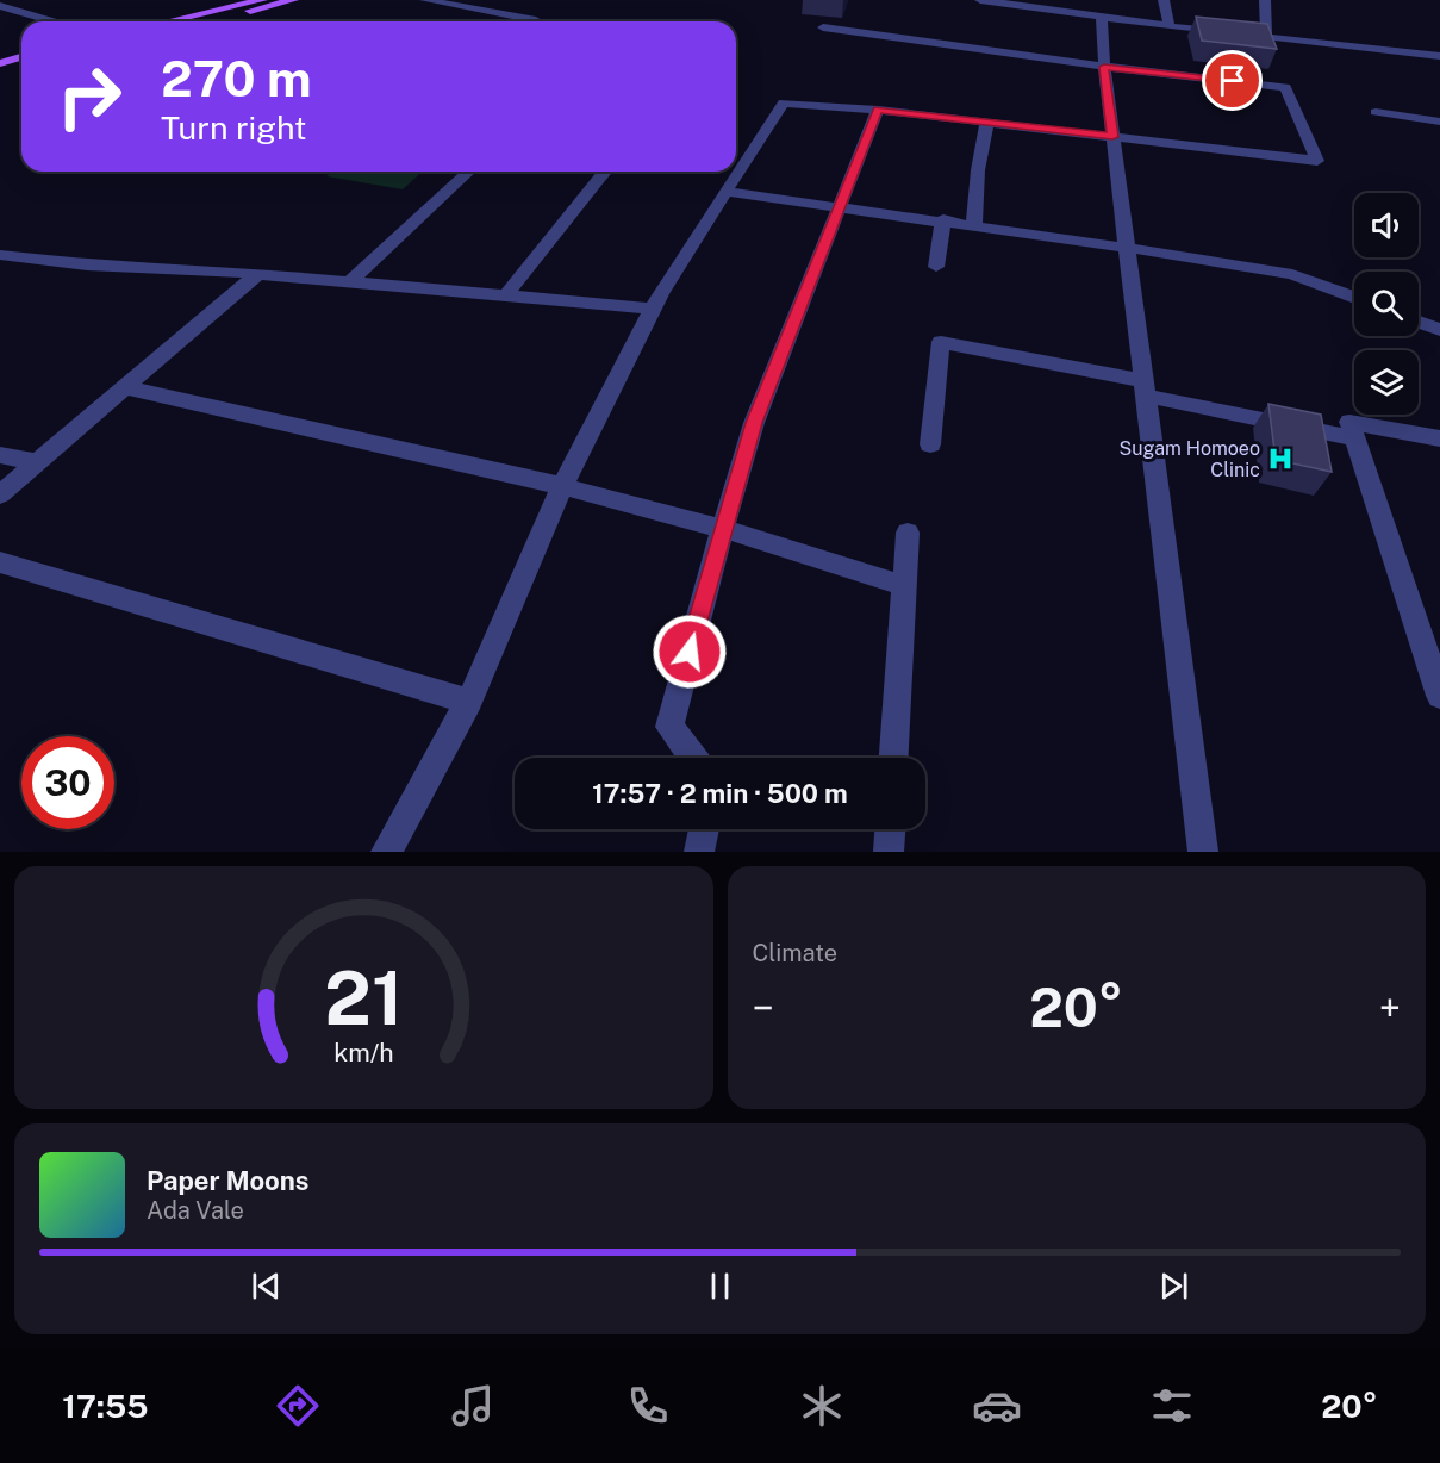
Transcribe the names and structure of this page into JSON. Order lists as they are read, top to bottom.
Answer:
{
  "places": {
    "hospital": ["Sugam Homoeo Clinic"]
  },
  "page": {
    "turn": ["270 m", "Turn right"],
    "limit": "30",
    "trip": "17:57 · 2 min · 500 m",
    "tile": "Climate",
    "heat": ["−", "20°", "+"],
    "song": ["Paper Moons", "Ada Vale"],
    "tabs": ["17:55", "20°"],
    "gauge": ["21", "km/h"]
  }
}
